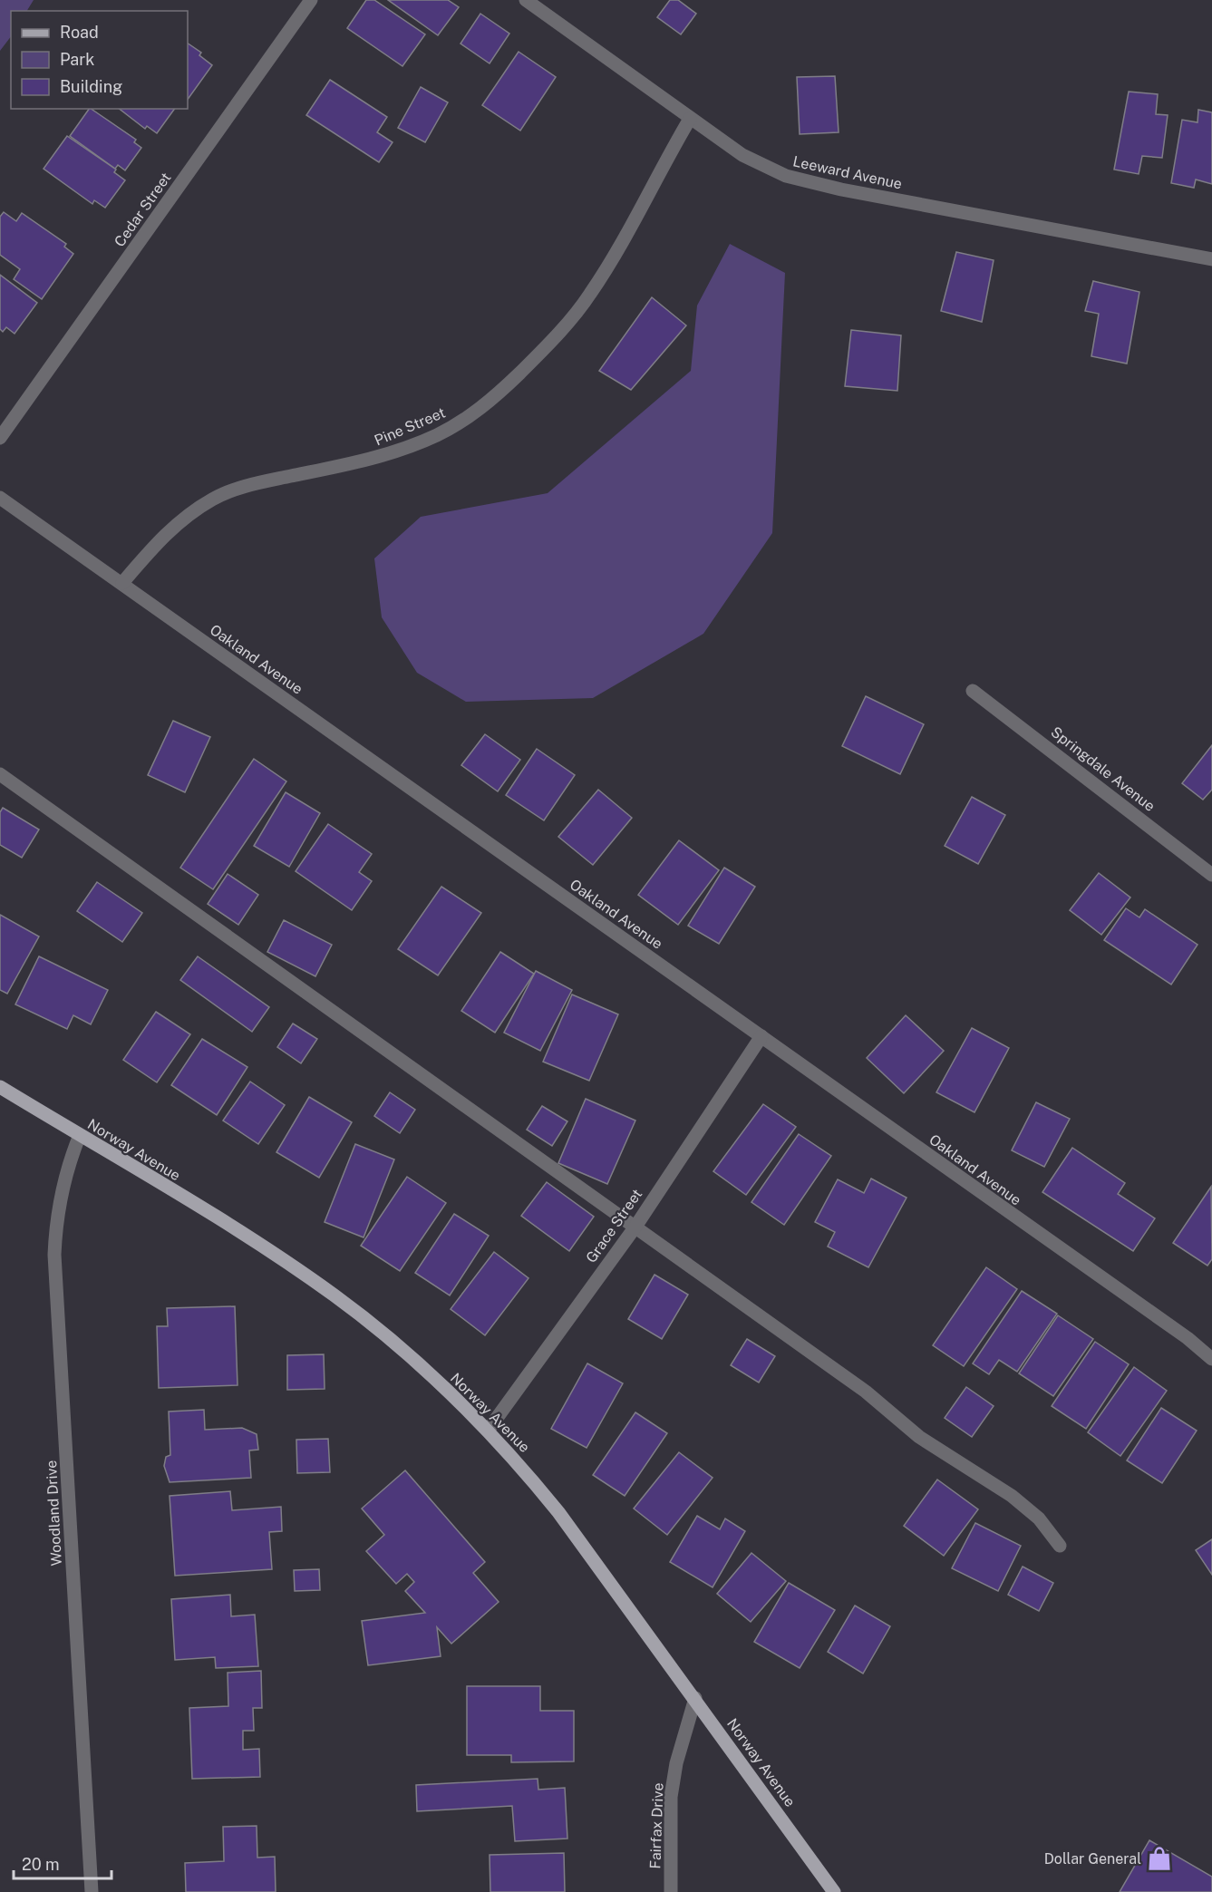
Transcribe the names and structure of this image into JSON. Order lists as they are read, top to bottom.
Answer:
{
  "streets": {
    "main road": ["Norway Avenue"],
    "street": [
      "Leeward Avenue",
      "Cedar Street",
      "Pine Street",
      "Oakland Avenue",
      "Springdale Avenue",
      "Grace Street",
      "Woodland Drive",
      "Fairfax Drive"
    ]
  },
  "crossings": [
    ["Leeward Avenue", "Pine Street"],
    ["Pine Street", "Oakland Avenue"],
    ["Oakland Avenue", "Grace Street"],
    ["Norway Avenue", "Grace Street"],
    ["Norway Avenue", "Woodland Drive"],
    ["Norway Avenue", "Fairfax Drive"]
  ],
  "places": {
    "shop": ["Dollar General"]
  },
  "legend": ["Road", "Park", "Building"],
  "scale_bar": "20 m"
}
